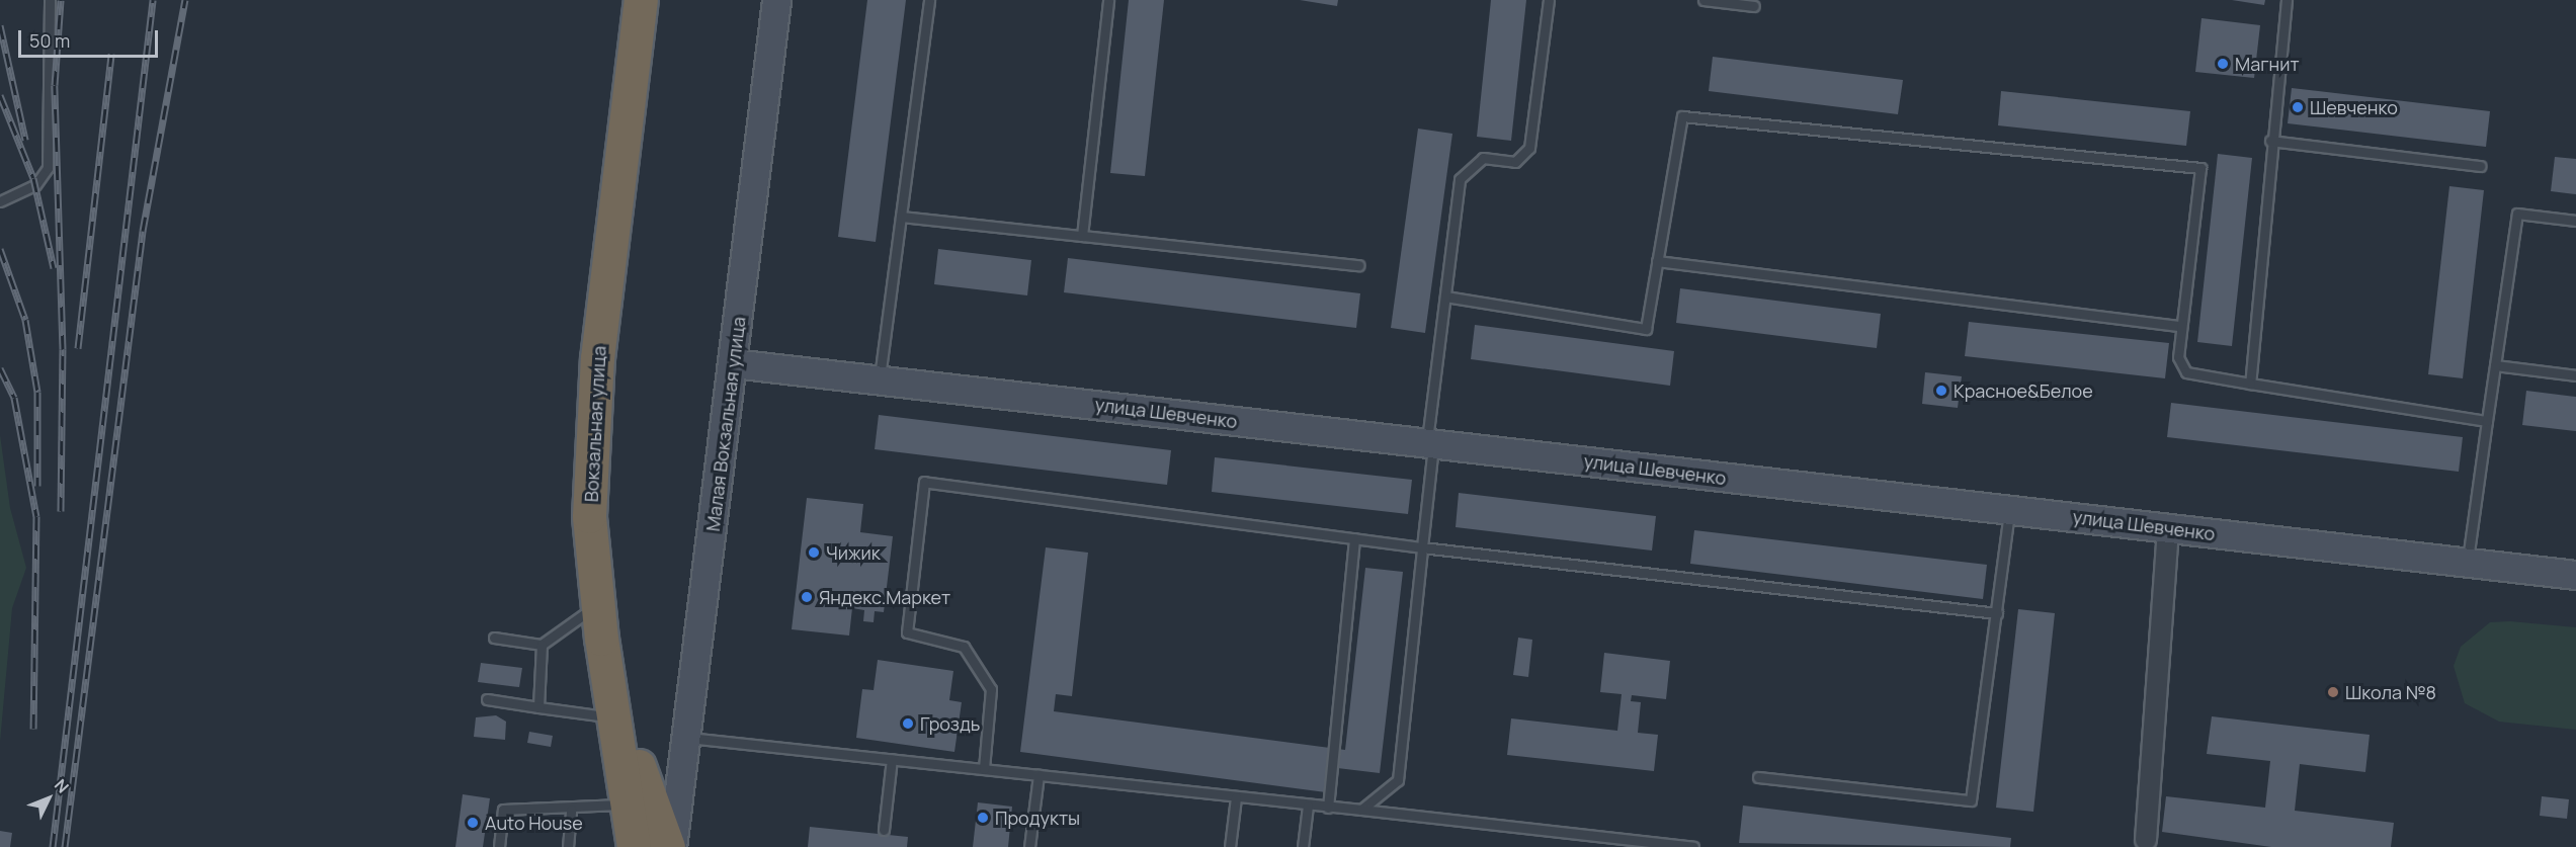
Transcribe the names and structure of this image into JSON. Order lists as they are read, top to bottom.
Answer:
{
  "streets": {
    "highway": ["Вокзальная улица"],
    "street": ["улица Шевченко", "Малая Вокзальная улица"]
  },
  "crossings": [
    ["улица Шевченко", "Малая Вокзальная улица"]
  ],
  "places": [
    "Магнит",
    "Шевченко",
    "Красное&Белое",
    "Чижик",
    "Яндекс.Маркет",
    "Школа №8",
    "Гроздь",
    "Продукты",
    "Auto House"
  ],
  "scale_bar": "50 m",
  "north": "top right"
}
